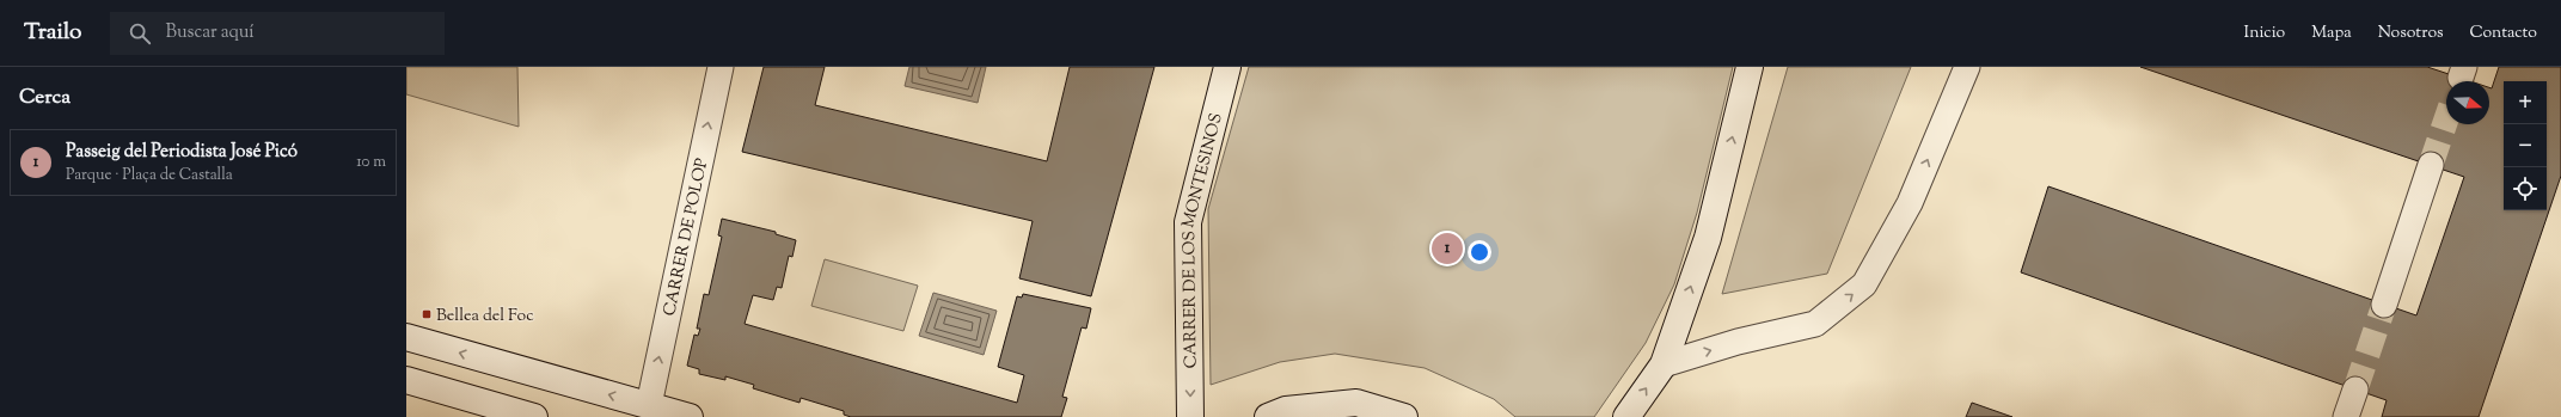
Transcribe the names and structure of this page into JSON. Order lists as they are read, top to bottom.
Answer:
{
  "streets": {
    "main road": ["CARRER DE LOS MONTESINOS"],
    "street": ["CARRER DE POLOP"]
  },
  "one_way": ["CARRER DE POLOP", "CARRER DE LOS MONTESINOS"],
  "places": {
    "transit": ["Bellea del Foc"]
  },
  "north": "right",
  "page": {
    "header": "Trailo",
    "search": "Buscar aquí",
    "nav": [
      "Inicio",
      "Mapa",
      "Nosotros",
      "Contacto"
    ],
    "heading": "Cerca",
    "map_buttons": ["+", "−"],
    "list": [
      {
        "mark": "1",
        "name": "Passeig del Periodista José Picó",
        "note": "Parque · Plaça de Castalla",
        "value": "10 m"
      }
    ],
    "pins": "1"
  }
}
